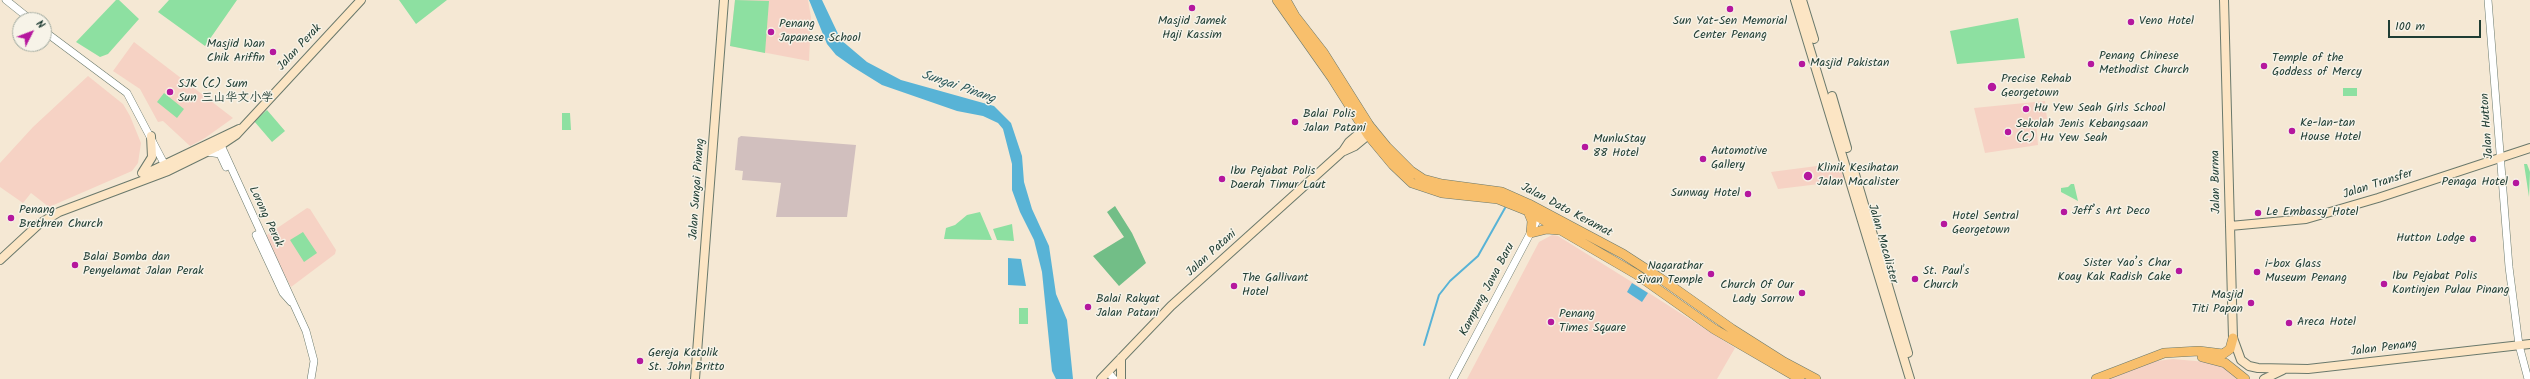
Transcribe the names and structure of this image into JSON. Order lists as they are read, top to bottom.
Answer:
{
  "streets": {
    "main road": [
      "Jalan Perak",
      "Jalan Burma",
      "Jalan Transfer",
      "Jalan Sungai Pinang",
      "Jalan Dato Keramat",
      "Jalan Macalister",
      "Jalan Patani",
      "Jalan Penang"
    ],
    "street": ["Jalan Hutton", "Lorong Perak", "Kampung Jawa Baru"]
  },
  "crossings": [
    ["Jalan Perak", "Lorong Perak"],
    ["Jalan Hutton", "Jalan Transfer"],
    ["Jalan Hutton", "Jalan Penang"],
    ["Jalan Burma", "Jalan Transfer"],
    ["Jalan Burma", "Jalan Penang"],
    ["Jalan Dato Keramat", "Jalan Patani"],
    ["Jalan Dato Keramat", "Kampung Jawa Baru"]
  ],
  "water": ["Sungai Pinang"],
  "places": [
    "Masjid Jamek Haji Kassim",
    "Sun Yat-Sen Memorial Center Penang",
    "Veno Hotel",
    "Penang Japanese School",
    "Masjid Wan Chik Ariffin",
    "Masjid Pakistan",
    "Penang Chinese Methodist Church",
    "Temple of the Goddess of Mercy",
    "Precise Rehab Georgetown",
    "SJK (C) Sum Sun 三山华文小学",
    "Hu Yew Seah Girls School",
    "Balai Polis Jalan Patani",
    "Ke-lan-tan House Hotel",
    "Sekolah Jenis Kebangsaan (C) Hu Yew Seah",
    "MunluStay 88 Hotel",
    "Automotive Gallery",
    "Klinik Kesihatan Jalan Macalister",
    "Ibu Pejabat Polis Daerah Timur Laut",
    "Penaga Hotel",
    "Sunway Hotel",
    "Jeff’s Art Deco",
    "Le Embassy Hotel",
    "Penang Brethren Church",
    "Hotel Sentral Georgetown",
    "Hutton Lodge",
    "Balai Bomba dan Penyelamat Jalan Perak",
    "Sister Yao’s Char Koay Kak Radish Cake",
    "i-box Glass Museum Penang",
    "Nagarathar Sivan Temple",
    "St. Paul's Church",
    "Ibu Pejabat Polis Kontinjen Pulau Pinang",
    "The Gallivant Hotel",
    "Church Of Our Lady Sorrow",
    "Masjid Titi Papan",
    "Balai Rakyat Jalan Patani",
    "Penang Times Square",
    "Areca Hotel",
    "Gereja Katolik St. John Britto"
  ],
  "scale_bar": "100 m",
  "north": "top right"
}
